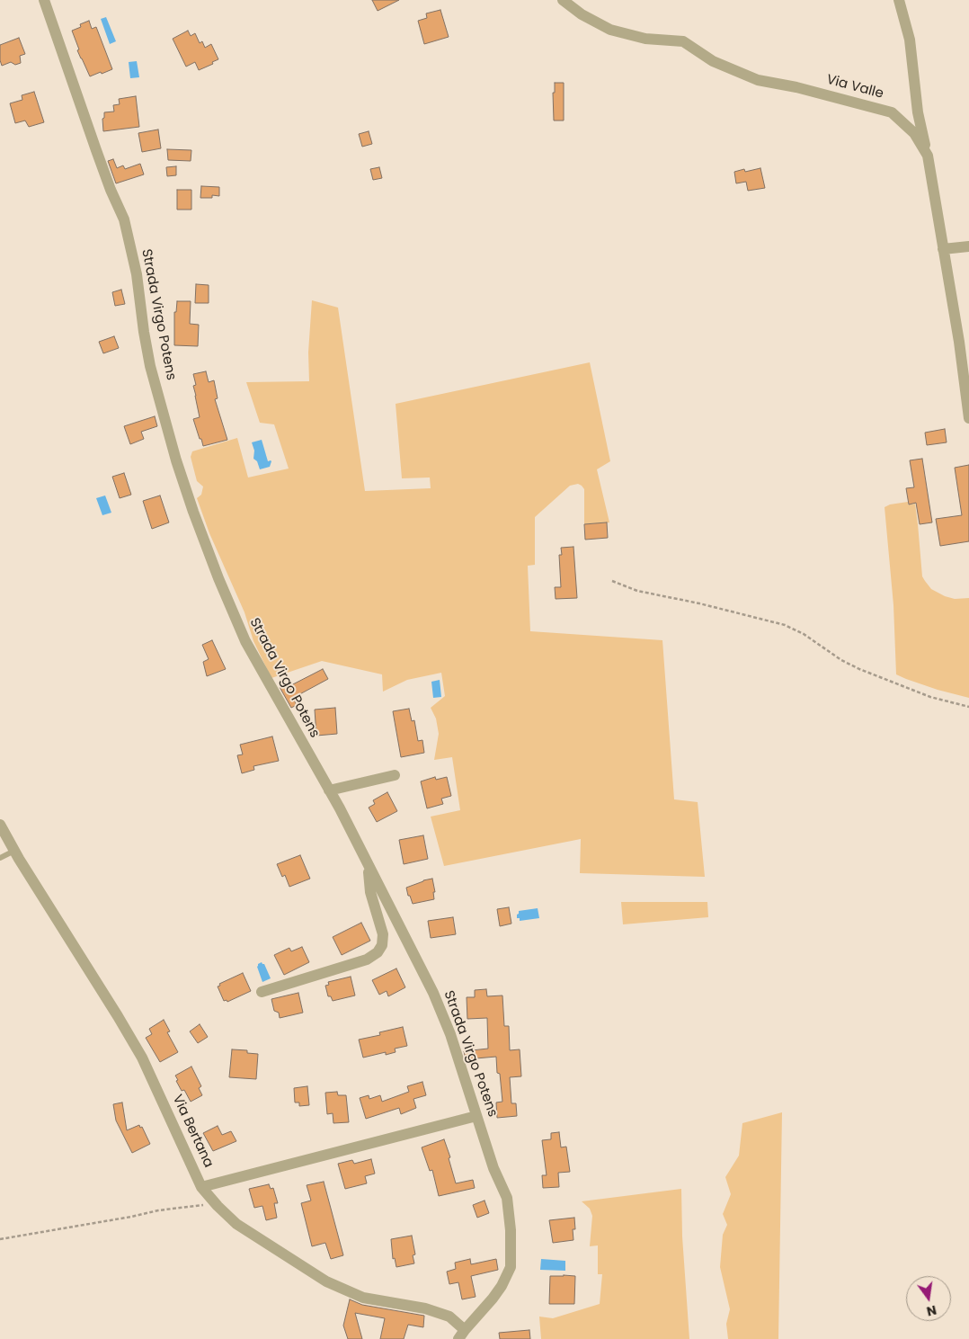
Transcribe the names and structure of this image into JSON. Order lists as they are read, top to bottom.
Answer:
{
  "streets": {
    "street": ["Via Valle", "Strada Virgo Potens", "Via Bertana"]
  },
  "crossings": [
    ["Strada Virgo Potens", "Via Bertana"]
  ],
  "north": "bottom"
}
